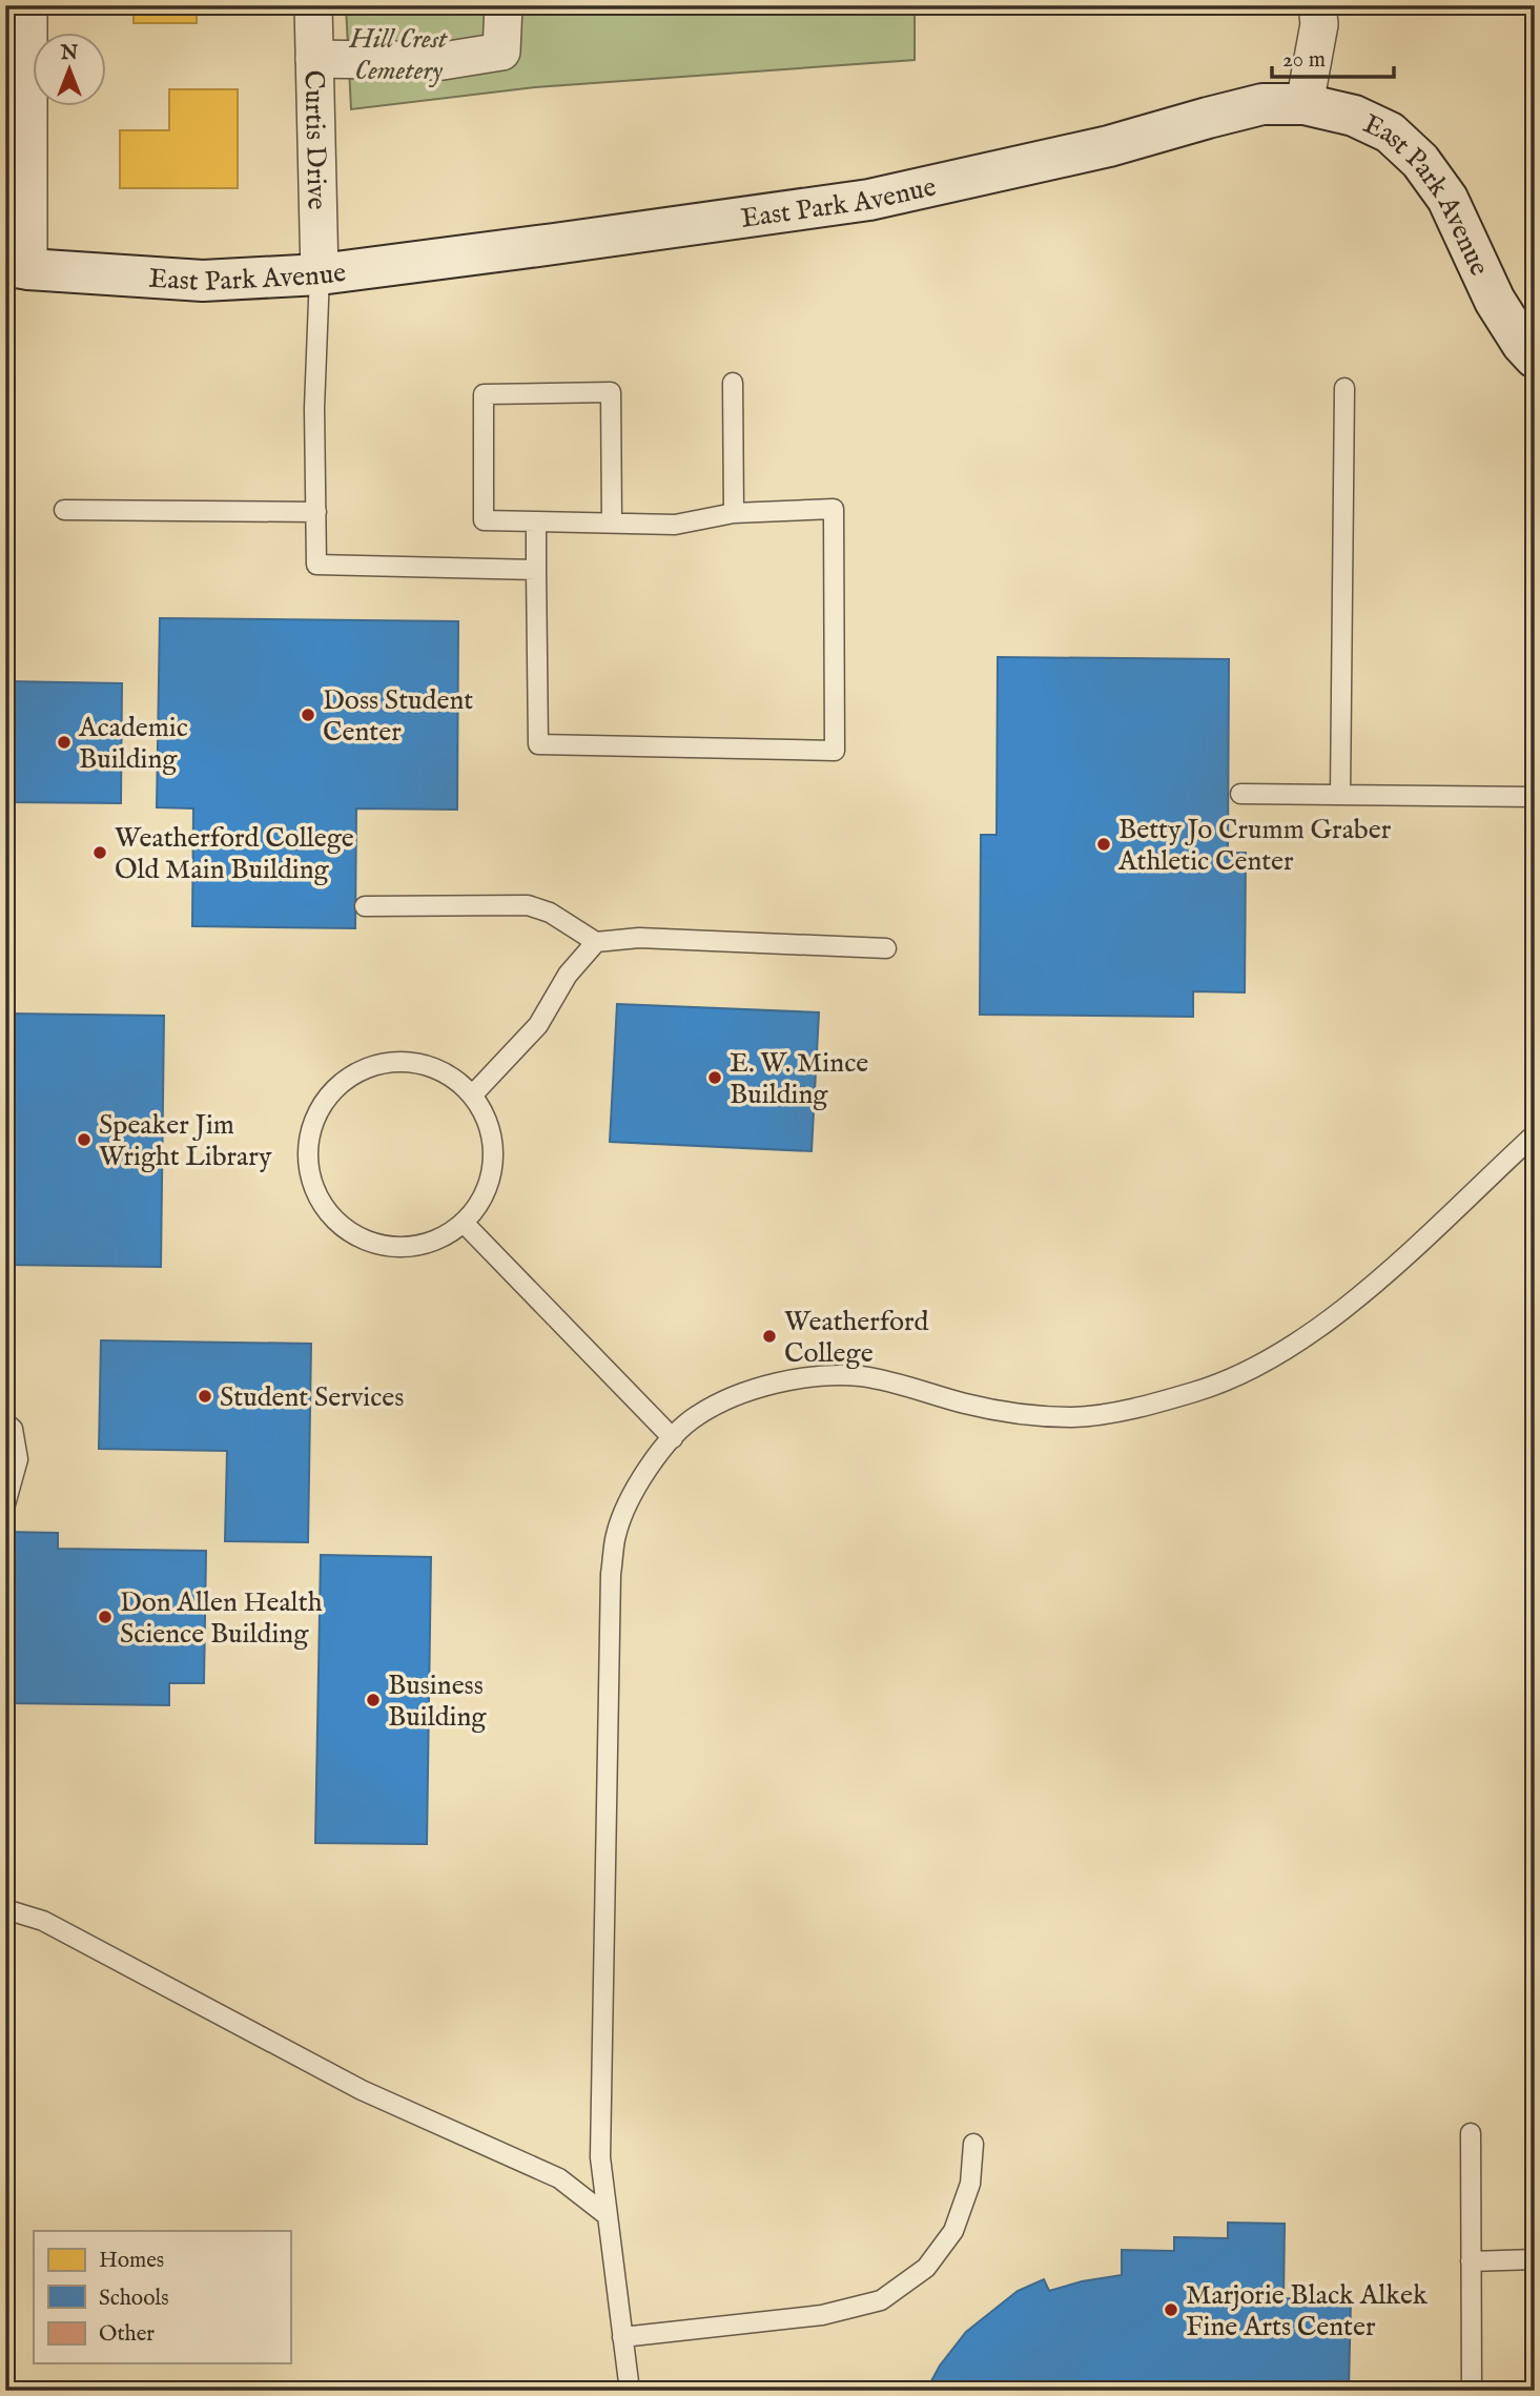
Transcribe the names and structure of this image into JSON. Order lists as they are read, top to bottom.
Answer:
{
  "streets": {
    "street": ["Curtis Drive", "East Park Avenue"]
  },
  "crossings": [
    ["Curtis Drive", "East Park Avenue"]
  ],
  "parks": ["Hill Crest Cemetery"],
  "places": [
    "Doss Student Center",
    "Academic Building",
    "Betty Jo Crumm Graber Athletic Center",
    "Weatherford College Old Main Building",
    "E. W. Mince Building",
    "Speaker Jim Wright Library",
    "Weatherford College",
    "Student Services",
    "Don Allen Health Science Building",
    "Business Building",
    "Marjorie Black Alkek Fine Arts Center"
  ],
  "legend": ["Homes", "Schools", "Other"],
  "scale_bar": "20 m",
  "north": "top"
}
